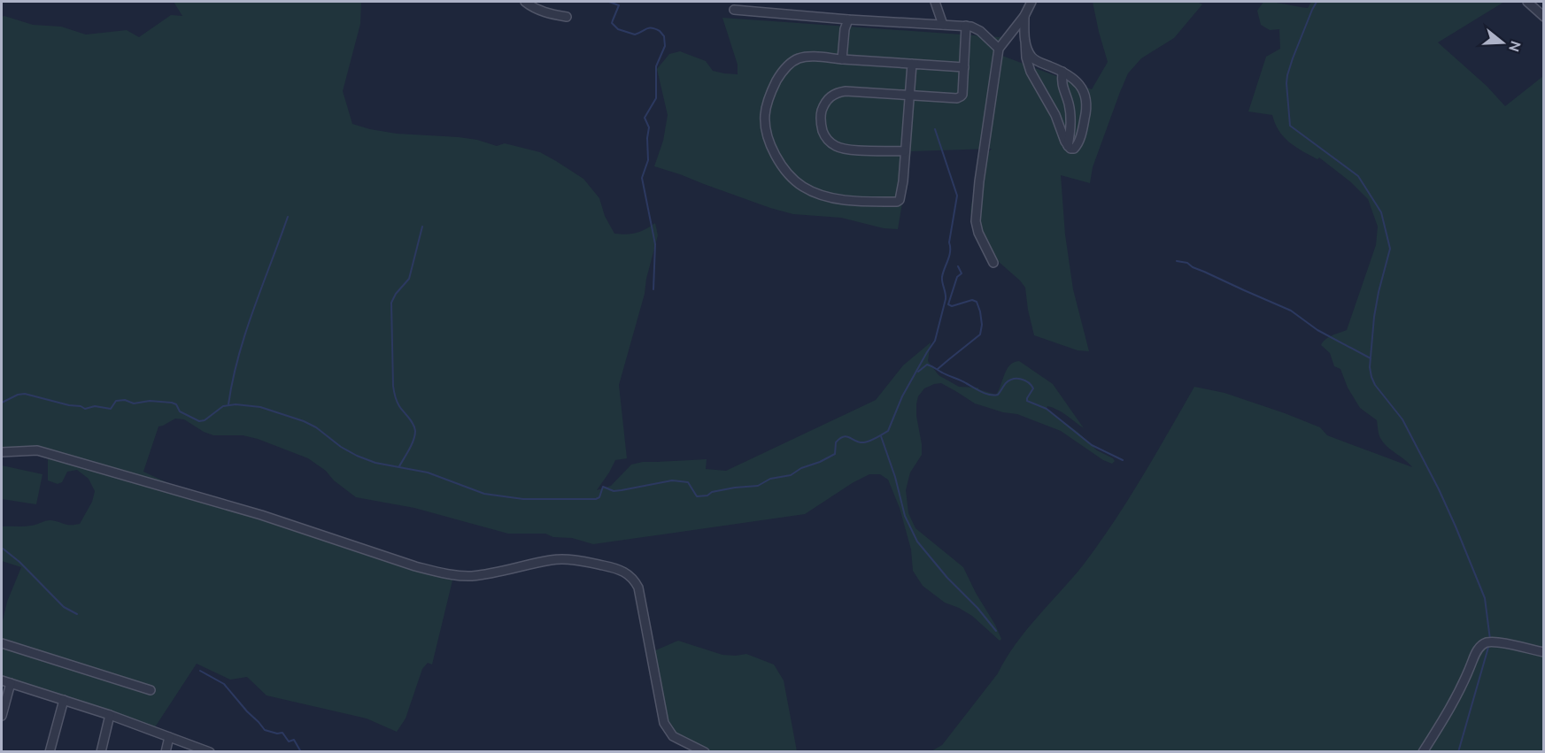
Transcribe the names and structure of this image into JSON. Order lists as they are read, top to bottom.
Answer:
{
  "north": "right"
}
